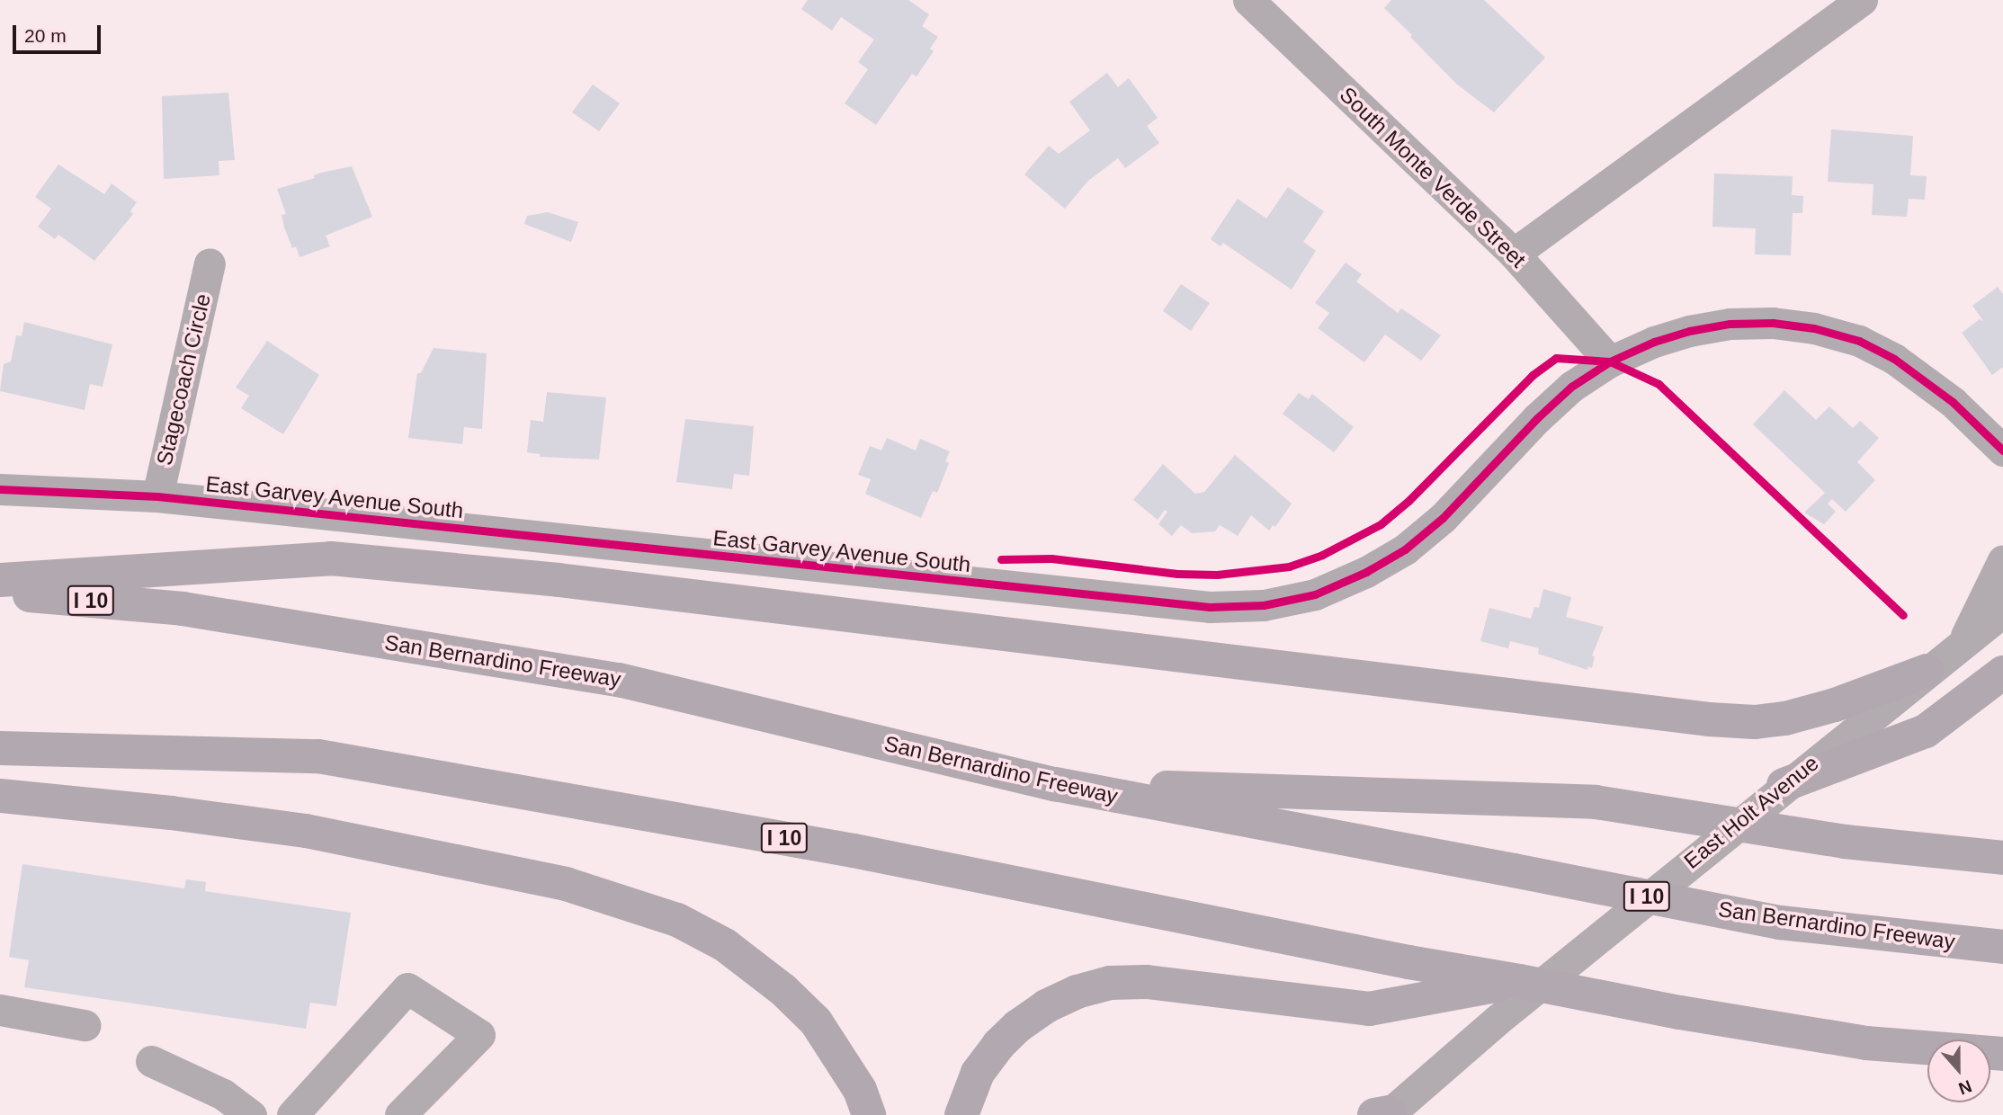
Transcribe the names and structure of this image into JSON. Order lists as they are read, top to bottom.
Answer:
{
  "streets": {
    "highway": ["I 10", "San Bernardino Freeway"],
    "street": [
      "South Monte Verde Street",
      "Stagecoach Circle",
      "East Garvey Avenue South",
      "East Holt Avenue"
    ]
  },
  "crossings": [
    ["South Monte Verde Street", "East Garvey Avenue South"],
    ["Stagecoach Circle", "East Garvey Avenue South"]
  ],
  "scale_bar": "20 m",
  "north": "bottom"
}
